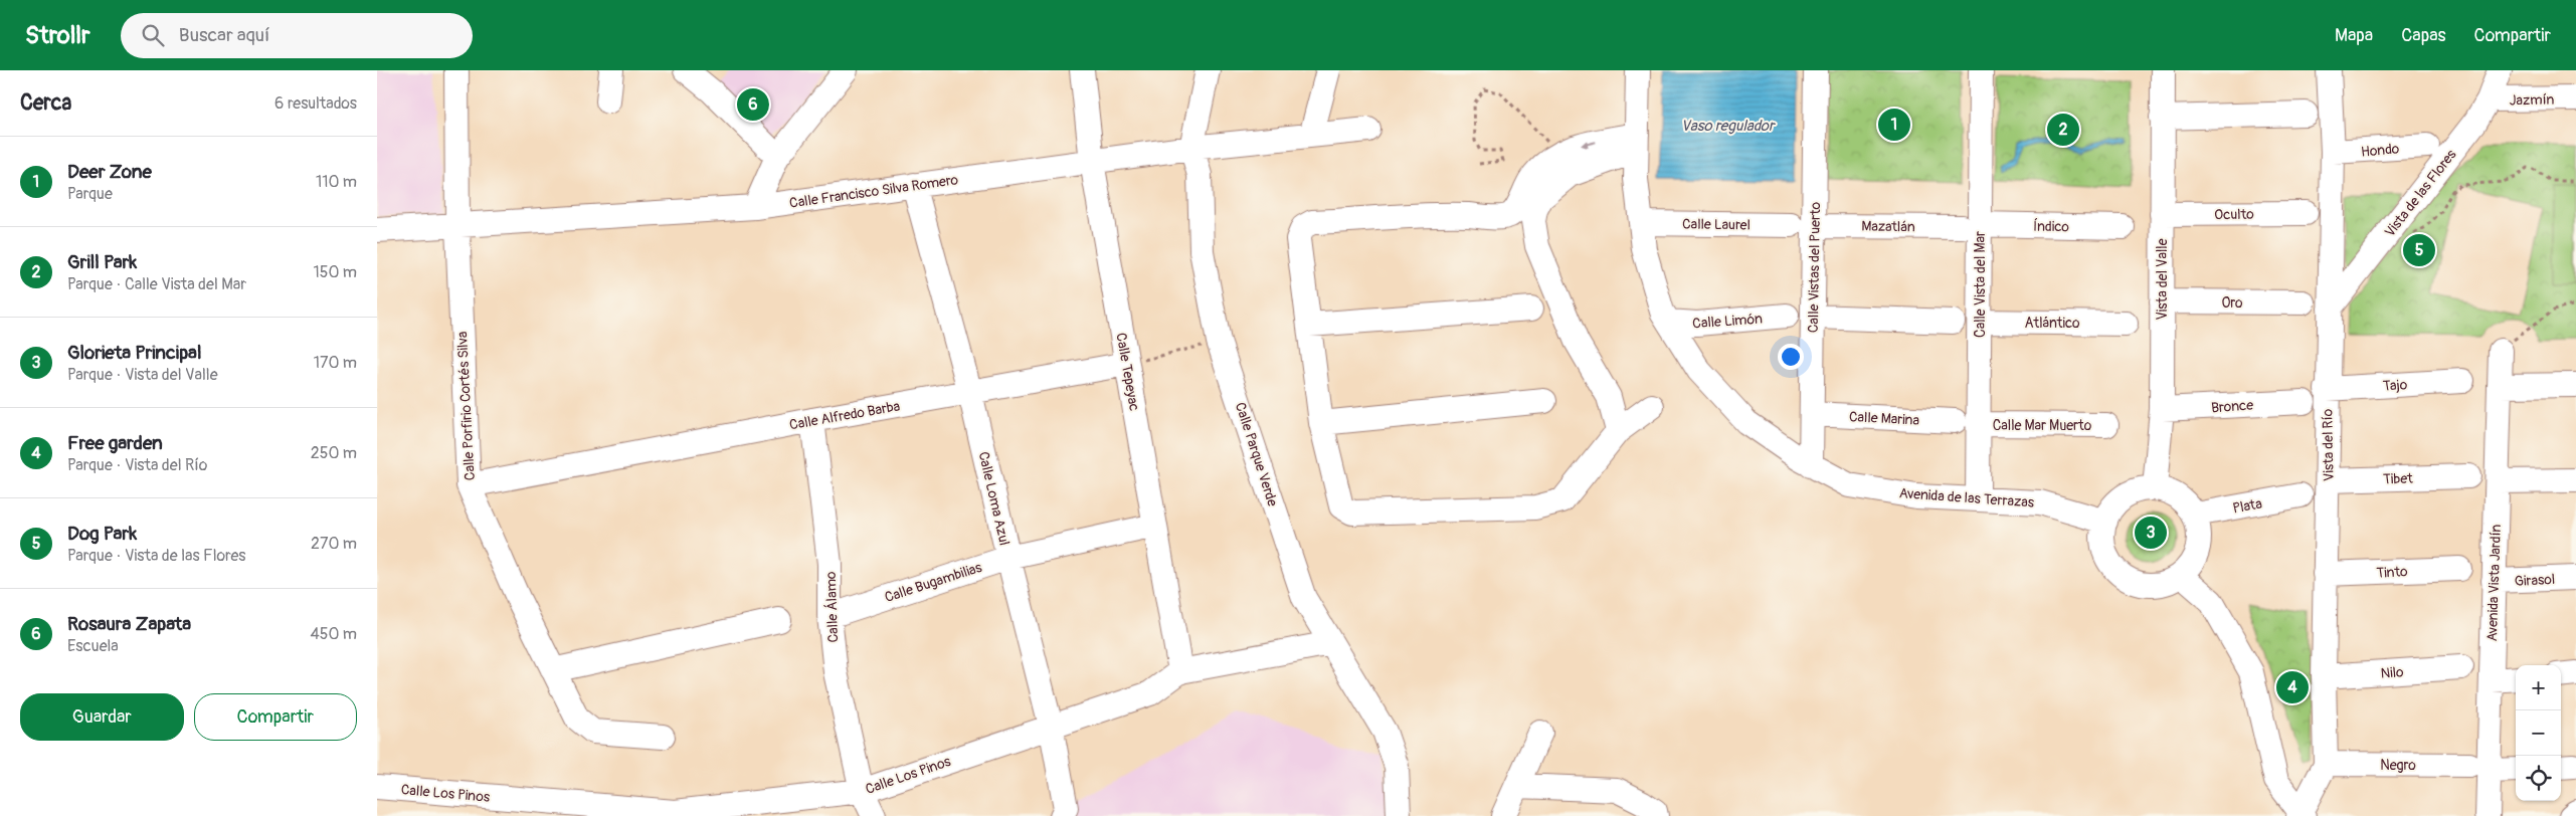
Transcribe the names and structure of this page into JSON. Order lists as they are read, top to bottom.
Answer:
{
  "streets": {
    "street": [
      "Jazmín",
      "Hondo",
      "Calle Francisco Silva Romero",
      "Vista de las Flores",
      "Oculto",
      "Calle Laurel",
      "Mazatlán",
      "Índico",
      "Calle Vistas del Puerto",
      "Vista del Valle",
      "Calle Vista del Mar",
      "Oro",
      "Calle Limón",
      "Atlántico",
      "Calle Tepeyac",
      "Tajo",
      "Calle Porfirio Cortés Silva",
      "Bronce",
      "Calle Alfredo Barba",
      "Calle Marina",
      "Calle Mar Muerto",
      "Vista del Río",
      "Calle Parque Verde",
      "Tibet",
      "Avenida de las Terrazas",
      "Calle Loma Azul",
      "Plata",
      "Tinto",
      "Girasol",
      "Calle Bugambilias",
      "Avenida Vista Jardín",
      "Calle Álamo",
      "Nilo",
      "Negro",
      "Calle Los Pinos"
    ]
  },
  "crossings": [
    ["Jazmín", "Vista de las Flores"],
    ["Hondo", "Vista del Río"],
    ["Calle Francisco Silva Romero", "Calle Tepeyac"],
    ["Calle Francisco Silva Romero", "Calle Porfirio Cortés Silva"],
    ["Calle Francisco Silva Romero", "Calle Parque Verde"],
    ["Calle Francisco Silva Romero", "Calle Loma Azul"],
    ["Vista de las Flores", "Vista del Río"],
    ["Oculto", "Vista del Valle"],
    ["Calle Laurel", "Avenida de las Terrazas"],
    ["Mazatlán", "Índico"],
    ["Mazatlán", "Calle Vistas del Puerto"],
    ["Mazatlán", "Calle Vista del Mar"],
    ["Índico", "Calle Vista del Mar"],
    ["Calle Vistas del Puerto", "Calle Marina"],
    ["Calle Vistas del Puerto", "Avenida de las Terrazas"],
    ["Vista del Valle", "Oro"],
    ["Vista del Valle", "Bronce"],
    ["Vista del Valle", "Avenida de las Terrazas"],
    ["Vista del Valle", "Plata"],
    ["Calle Vista del Mar", "Atlántico"],
    ["Calle Vista del Mar", "Calle Mar Muerto"],
    ["Calle Vista del Mar", "Avenida de las Terrazas"],
    ["Calle Limón", "Avenida de las Terrazas"],
    ["Calle Tepeyac", "Calle Alfredo Barba"],
    ["Calle Tepeyac", "Calle Bugambilias"],
    ["Calle Tepeyac", "Calle Los Pinos"],
    ["Tajo", "Vista del Río"],
    ["Calle Porfirio Cortés Silva", "Calle Alfredo Barba"],
    ["Calle Alfredo Barba", "Calle Loma Azul"],
    ["Calle Alfredo Barba", "Calle Álamo"],
    ["Vista del Río", "Tibet"],
    ["Vista del Río", "Tinto"],
    ["Vista del Río", "Nilo"],
    ["Vista del Río", "Negro"],
    ["Calle Parque Verde", "Calle Los Pinos"],
    ["Avenida de las Terrazas", "Plata"],
    ["Calle Loma Azul", "Calle Bugambilias"],
    ["Calle Loma Azul", "Calle Los Pinos"],
    ["Girasol", "Avenida Vista Jardín"],
    ["Calle Bugambilias", "Calle Álamo"],
    ["Avenida Vista Jardín", "Negro"],
    ["Calle Álamo", "Calle Los Pinos"]
  ],
  "water": ["Vaso regulador"],
  "page": {
    "header": "Strollr",
    "search": "Buscar aquí",
    "nav": ["Mapa", "Capas", "Compartir"],
    "heading": ["Cerca", "6 resultados"],
    "pins": [
      "6",
      "1",
      "2",
      "5",
      "3",
      "4"
    ],
    "list": [
      {
        "mark": "1",
        "name": "Deer Zone",
        "note": "Parque",
        "value": "110 m"
      },
      {
        "mark": "2",
        "name": "Grill Park",
        "note": "Parque · Calle Vista del Mar",
        "value": "150 m"
      },
      {
        "mark": "3",
        "name": "Glorieta Principal",
        "note": "Parque · Vista del Valle",
        "value": "170 m"
      },
      {
        "mark": "4",
        "name": "Free garden",
        "note": "Parque · Vista del Río",
        "value": "250 m"
      },
      {
        "mark": "5",
        "name": "Dog Park",
        "note": "Parque · Vista de las Flores",
        "value": "270 m"
      },
      {
        "mark": "6",
        "name": "Rosaura Zapata",
        "note": "Escuela",
        "value": "450 m"
      }
    ],
    "map_buttons": ["+", "−"],
    "buttons": ["Guardar", "Compartir"]
  }
}
